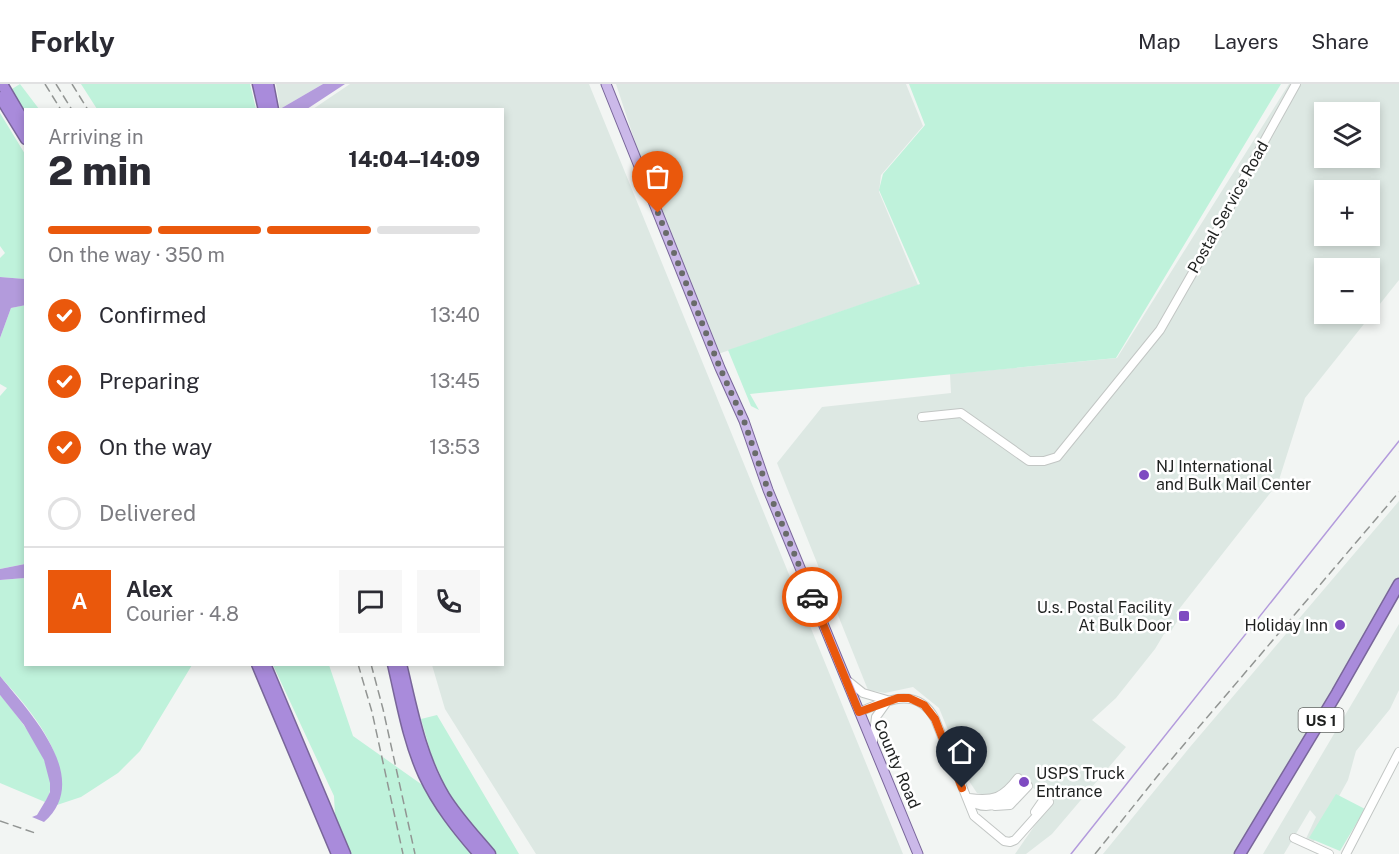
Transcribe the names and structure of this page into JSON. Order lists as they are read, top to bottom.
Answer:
{
  "streets": {
    "highway": ["US 1"],
    "main road": ["County Road"],
    "street": ["Postal Service Road"]
  },
  "places": {
    "other": ["NJ International and Bulk Mail Center", "Holiday Inn", "USPS Truck Entrance"],
    "transit": ["U.s. Postal Facility At Bulk Door"]
  },
  "page": {
    "header": "Forkly",
    "nav": ["Map", "Layers", "Share"],
    "map_buttons": ["+", "−"],
    "heading": ["2 min", "Arriving in", "14:04–14:09"],
    "panel": ["Alex", "Courier · 4.8"],
    "bar": "On the way · 350 m",
    "list": [
      ["Confirmed", "13:40"],
      ["Preparing", "13:45"],
      ["On the way", "13:53"],
      "Delivered"
    ],
    "round": "A"
  }
}
